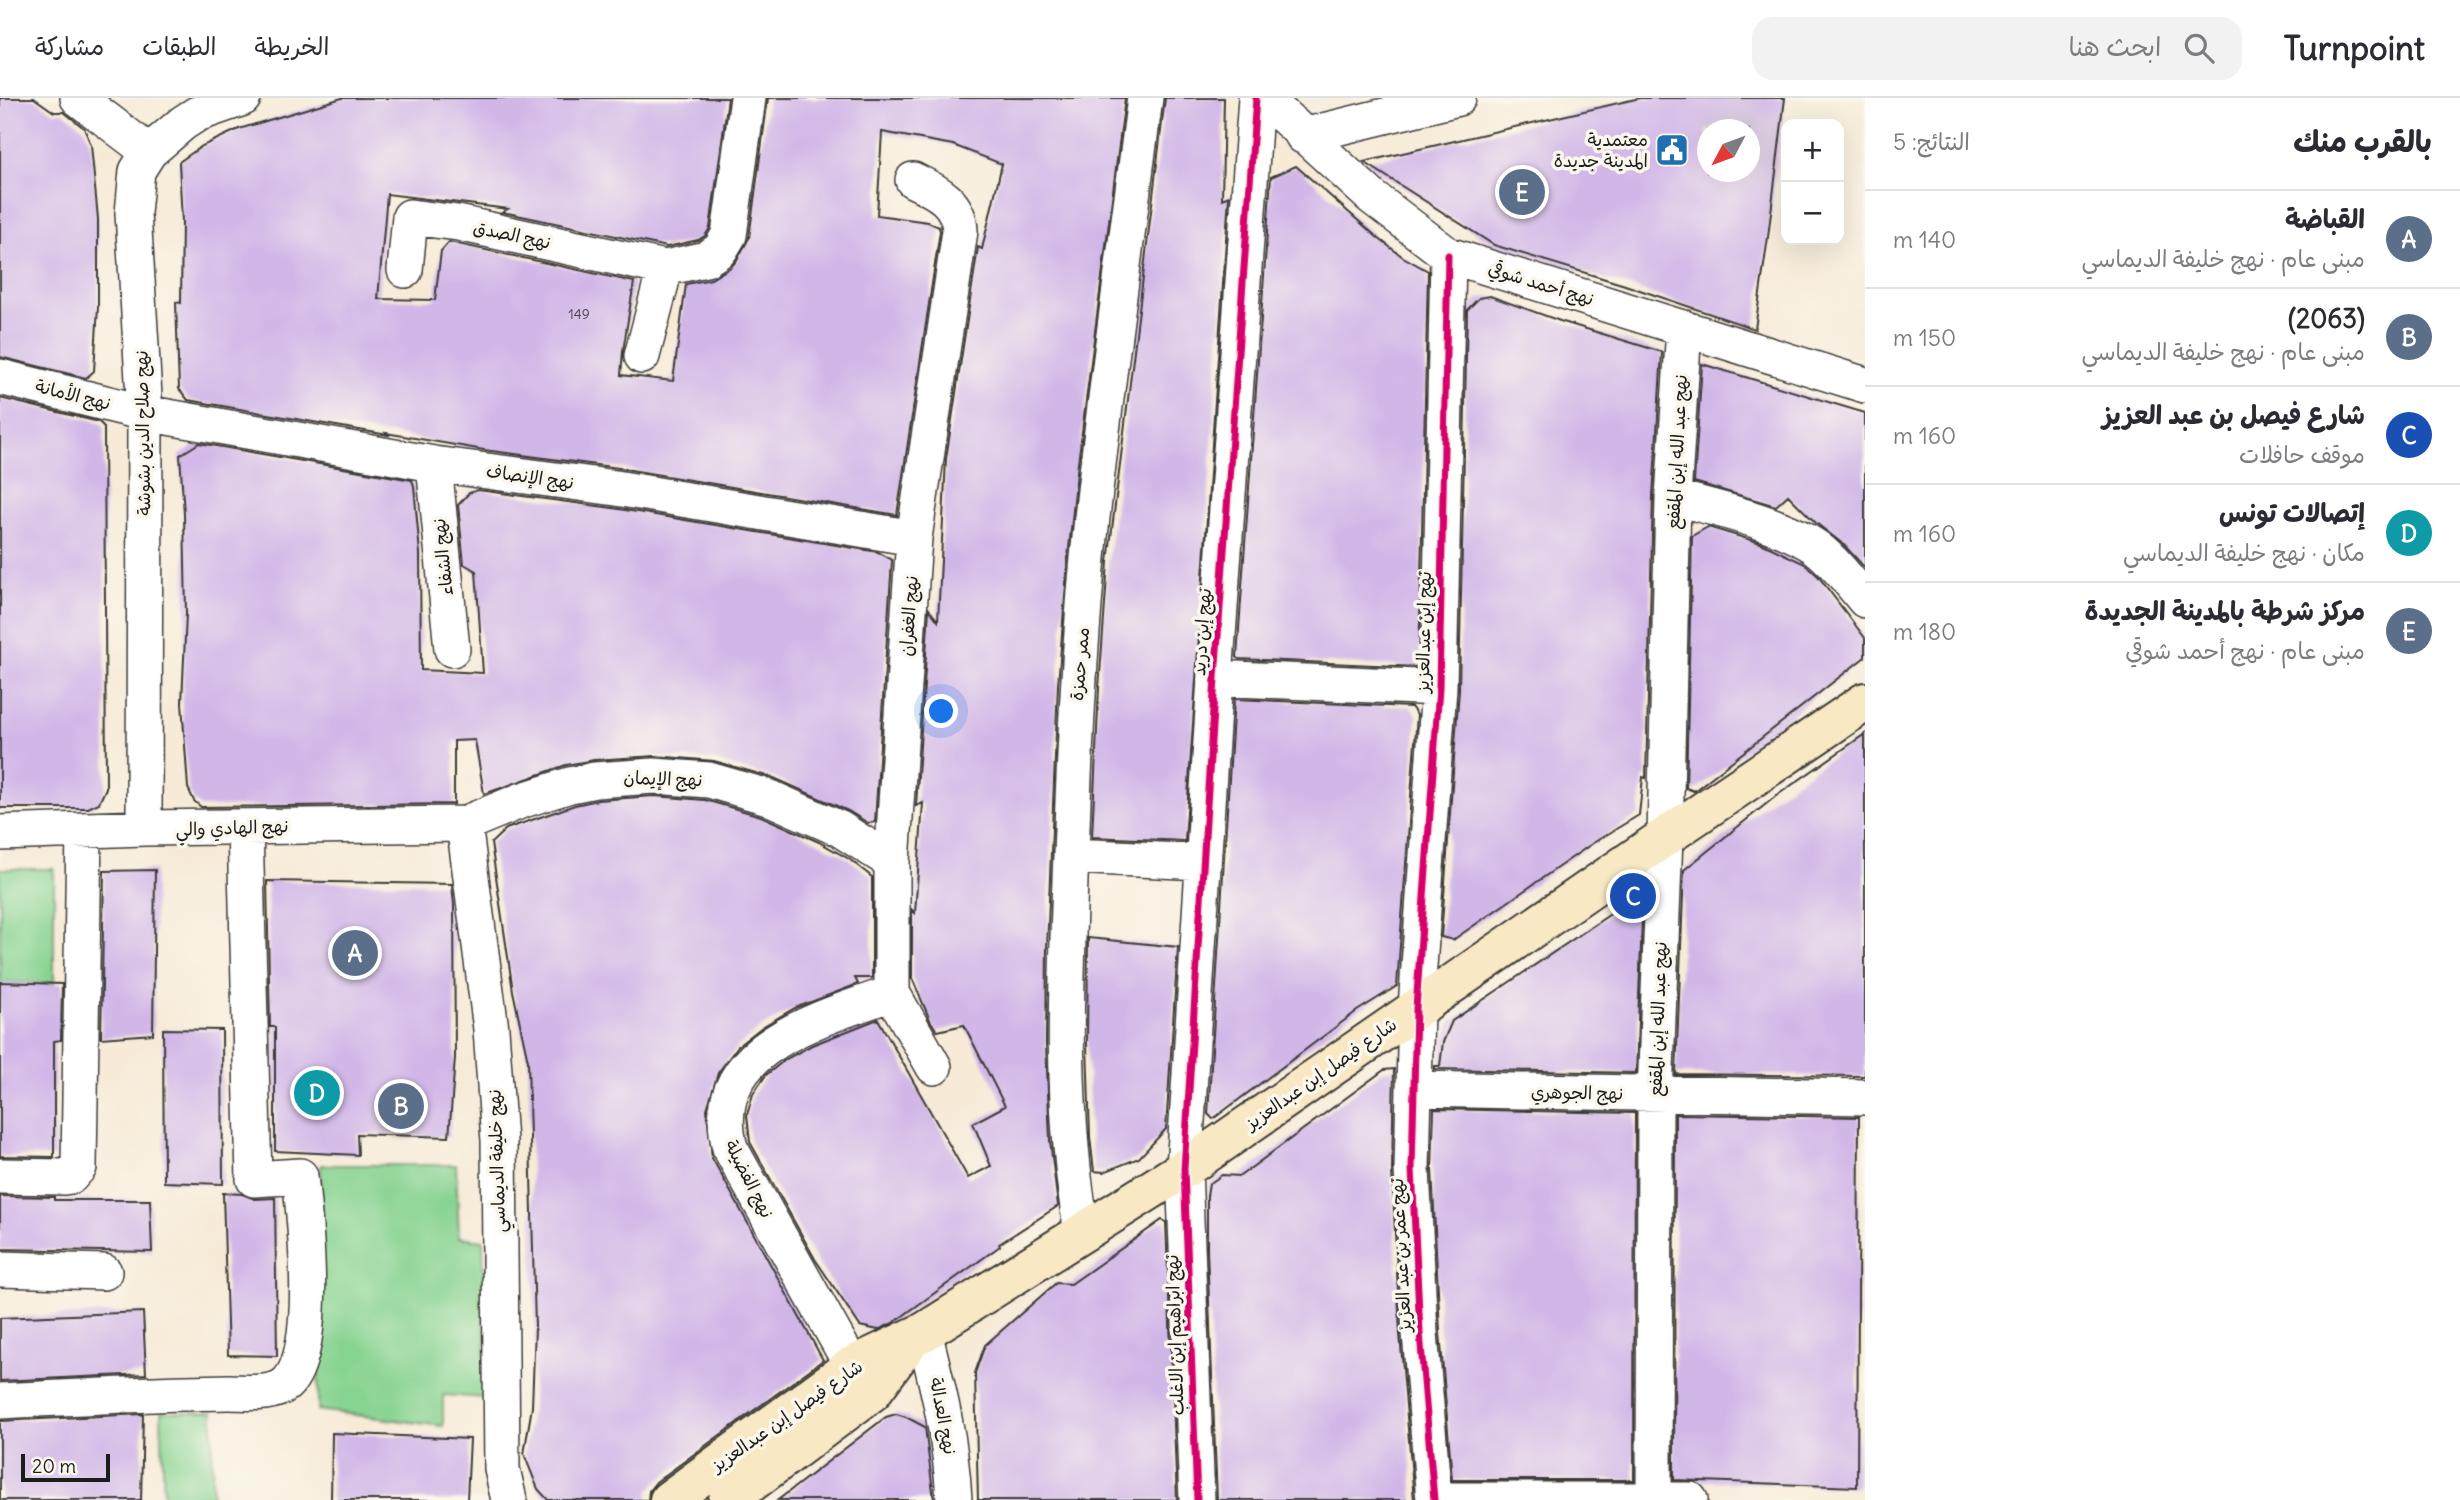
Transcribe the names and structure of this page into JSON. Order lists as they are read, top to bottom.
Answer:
{
  "streets": {
    "main road": ["شارع فيصل إبن عبدالعزيز"],
    "street": [
      "نهج الصدق",
      "نهج أحمد شوقي",
      "نهج الأمانة",
      "نهج صلاح الدين بشوشة",
      "نهج عبد الله إبن المقفع",
      "نهج الإنصاف",
      "نهج الشفاء",
      "نهج الغفران",
      "نهج إبن دريد",
      "نهج إبن عبدالعزيز",
      "ممر حمزة",
      "نهج الإيمان",
      "نهج الهادي والي",
      "نهج الجوهري",
      "نهج خليفة الديماسي",
      "نهج الفضيلة",
      "نهج عمر بن عبد العزيز",
      "نهج ابراهيم إبن الاغلب",
      "نهج العدالة"
    ]
  },
  "crossings": [
    ["نهج أحمد شوقي", "نهج عبد الله إبن المقفع"],
    ["نهج أحمد شوقي", "نهج إبن عبدالعزيز"],
    ["نهج الأمانة", "نهج صلاح الدين بشوشة"],
    ["نهج الأمانة", "نهج الإنصاف"],
    ["نهج صلاح الدين بشوشة", "نهج الإنصاف"],
    ["نهج صلاح الدين بشوشة", "نهج الهادي والي"],
    ["نهج عبد الله إبن المقفع", "شارع فيصل إبن عبدالعزيز"],
    ["نهج عبد الله إبن المقفع", "نهج الجوهري"],
    ["نهج الإنصاف", "نهج الشفاء"],
    ["نهج الإنصاف", "نهج الغفران"],
    ["نهج الغفران", "نهج الإيمان"],
    ["نهج الغفران", "نهج الفضيلة"],
    ["نهج إبن دريد", "شارع فيصل إبن عبدالعزيز"],
    ["نهج إبن دريد", "نهج ابراهيم إبن الاغلب"],
    ["نهج إبن عبدالعزيز", "شارع فيصل إبن عبدالعزيز"],
    ["نهج إبن عبدالعزيز", "نهج عمر بن عبد العزيز"],
    ["ممر حمزة", "شارع فيصل إبن عبدالعزيز"],
    ["نهج الإيمان", "نهج الهادي والي"],
    ["نهج الإيمان", "نهج خليفة الديماسي"],
    ["نهج الهادي والي", "نهج خليفة الديماسي"],
    ["شارع فيصل إبن عبدالعزيز", "نهج الفضيلة"],
    ["شارع فيصل إبن عبدالعزيز", "نهج عمر بن عبد العزيز"],
    ["شارع فيصل إبن عبدالعزيز", "نهج ابراهيم إبن الاغلب"],
    ["شارع فيصل إبن عبدالعزيز", "نهج العدالة"],
    ["نهج الجوهري", "نهج عمر بن عبد العزيز"]
  ],
  "places": {
    "public building": ["معتمدية المدينة جديدة"]
  },
  "house_numbers": ["149"],
  "scale_bar": "20 m",
  "north": "bottom left",
  "page": {
    "header": "Turnpoint",
    "search": "ابحث هنا",
    "nav": ["الخريطة", "الطبقات", "مشاركة"],
    "heading": ["بالقرب منك", "النتائج: 5"],
    "map_buttons": ["+", "−"],
    "pins": [
      "E",
      "C",
      "A",
      "D",
      "B"
    ],
    "list": [
      {
        "mark": "A",
        "name": "القباضة",
        "note": "مبنى عام · نهج خليفة الديماسي",
        "value": "140 m"
      },
      {
        "mark": "B",
        "name": "(2063)",
        "note": "مبنى عام · نهج خليفة الديماسي",
        "value": "150 m"
      },
      {
        "mark": "C",
        "name": "شارع فيصل بن عبد العزيز",
        "note": "موقف حافلات",
        "value": "160 m"
      },
      {
        "mark": "D",
        "name": "إتصالات تونس",
        "note": "مكان · نهج خليفة الديماسي",
        "value": "160 m"
      },
      {
        "mark": "E",
        "name": "مركز شرطة بالمدينة الجديدة",
        "note": "مبنى عام · نهج أحمد شوقي",
        "value": "180 m"
      }
    ],
    "scale": "20 m"
  }
}
